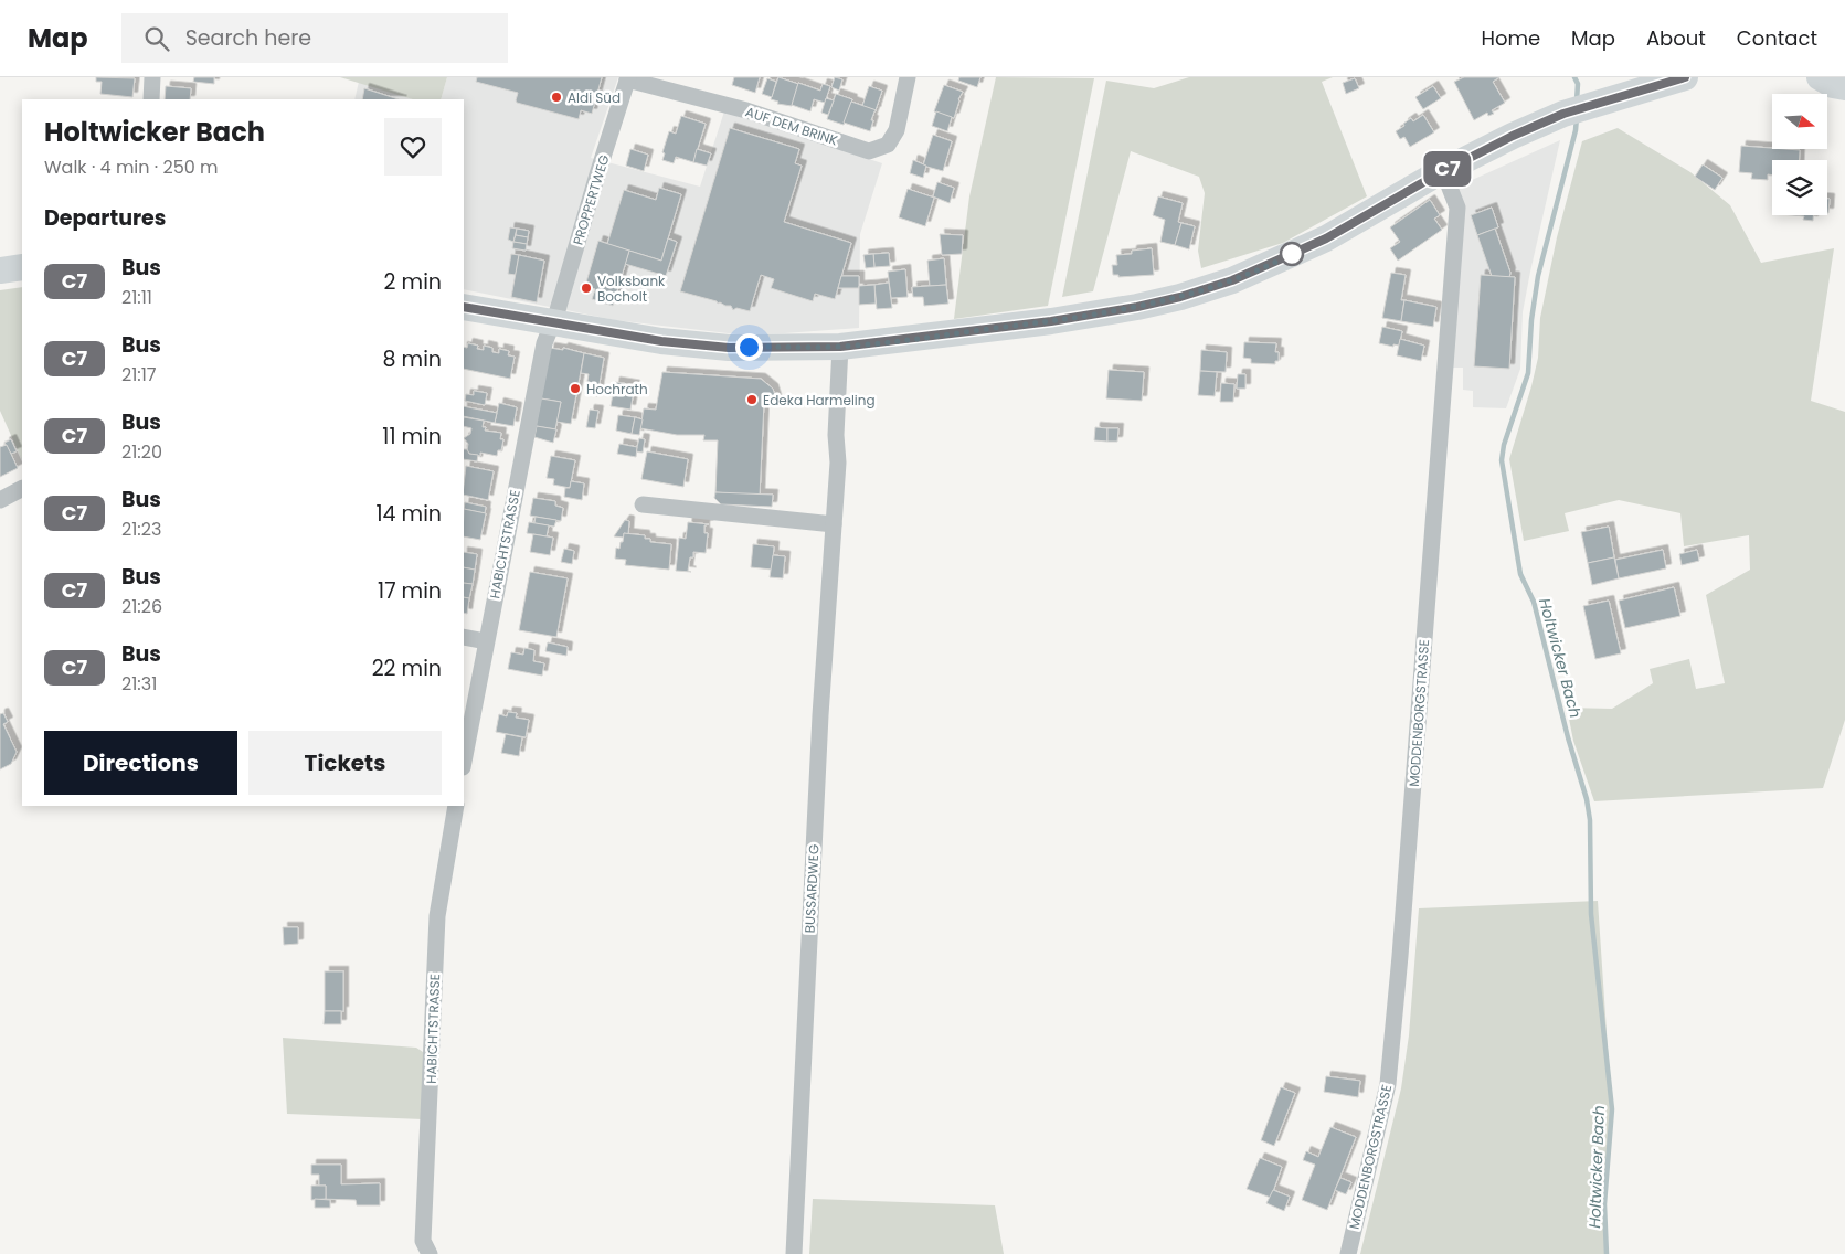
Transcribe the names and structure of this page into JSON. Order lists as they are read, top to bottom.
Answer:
{
  "streets": {
    "street": [
      "AUF DEM BRINK",
      "PROPPERTWEG",
      "HABICHTSTRASSE",
      "MODDENBORGSTRASSE",
      "BUSSARDWEG"
    ]
  },
  "crossings": [
    ["AUF DEM BRINK", "PROPPERTWEG"],
    ["PROPPERTWEG", "HABICHTSTRASSE"]
  ],
  "water": ["Holtwicker Bach"],
  "places": [
    "Aldi Süd",
    "Volksbank Bocholt",
    "Hochrath",
    "Edeka Harmeling"
  ],
  "lines": ["bus line C7"],
  "north": "right",
  "page": {
    "header": "Map",
    "search": "Search here",
    "nav": [
      "Home",
      "Map",
      "About",
      "Contact"
    ],
    "on_map": "C7",
    "heading": [
      ["Holtwicker Bach", "Walk · 4 min · 250 m"],
      "Departures"
    ],
    "list": [
      {
        "mark": "C7",
        "name": "Bus",
        "note": "21:11",
        "value": "2 min"
      },
      {
        "mark": "C7",
        "name": "Bus",
        "note": "21:17",
        "value": "8 min"
      },
      {
        "mark": "C7",
        "name": "Bus",
        "note": "21:20",
        "value": "11 min"
      },
      {
        "mark": "C7",
        "name": "Bus",
        "note": "21:23",
        "value": "14 min"
      },
      {
        "mark": "C7",
        "name": "Bus",
        "note": "21:26",
        "value": "17 min"
      },
      {
        "mark": "C7",
        "name": "Bus",
        "note": "21:31",
        "value": "22 min"
      }
    ],
    "buttons": ["Directions", "Tickets"]
  }
}
